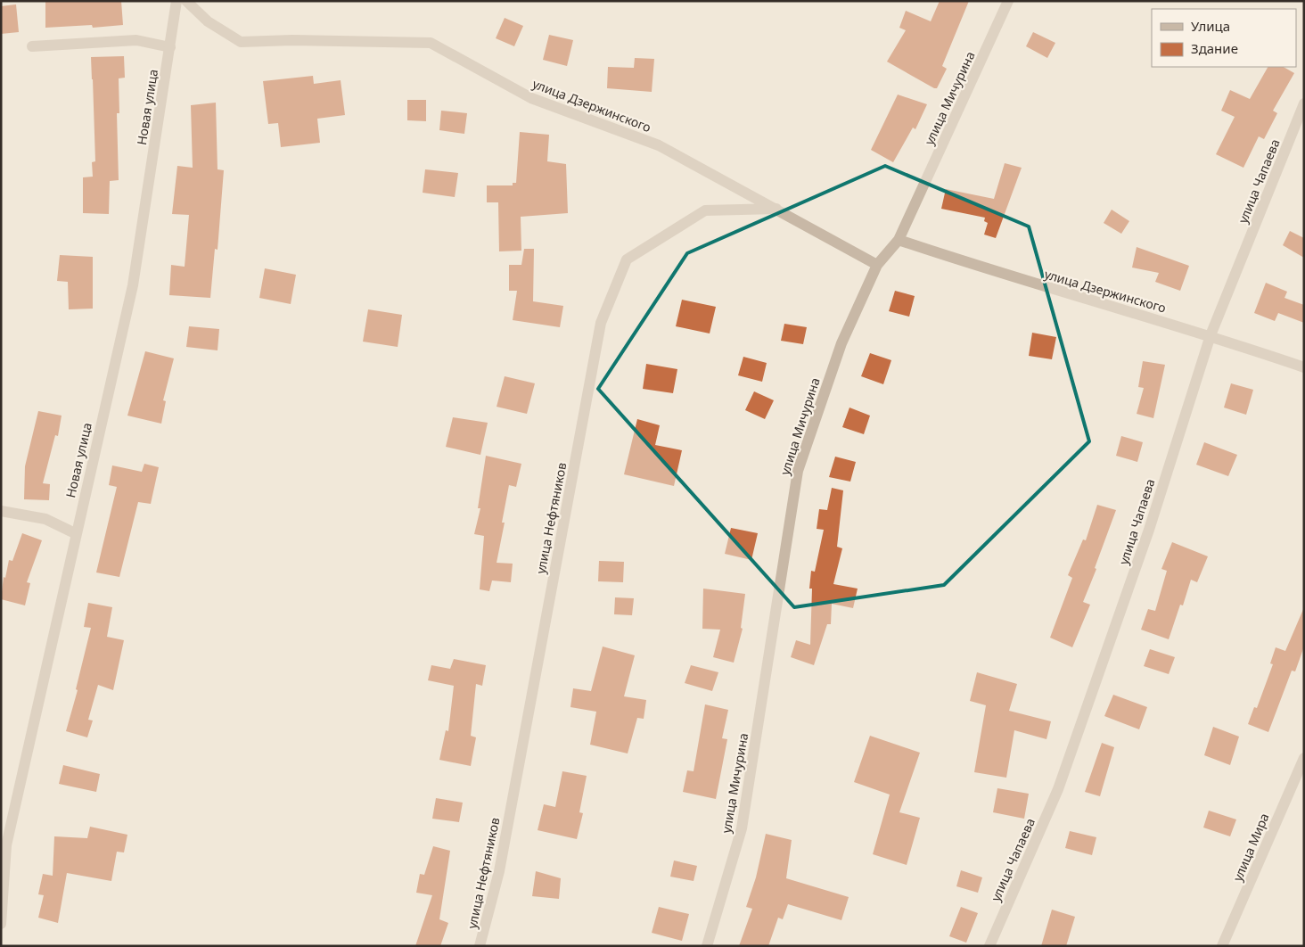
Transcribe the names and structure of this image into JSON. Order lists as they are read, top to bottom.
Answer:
{
  "streets": {
    "street": [
      "улица Мичурина",
      "улица Дзержинского",
      "Новая улица",
      "улица Чапаева",
      "улица Нефтяников",
      "улица Мира"
    ]
  },
  "crossings": [
    ["улица Мичурина", "улица Дзержинского"],
    ["улица Дзержинского", "улица Чапаева"],
    ["улица Дзержинского", "улица Нефтяников"]
  ],
  "legend": ["Улица", "Здание"]
}
